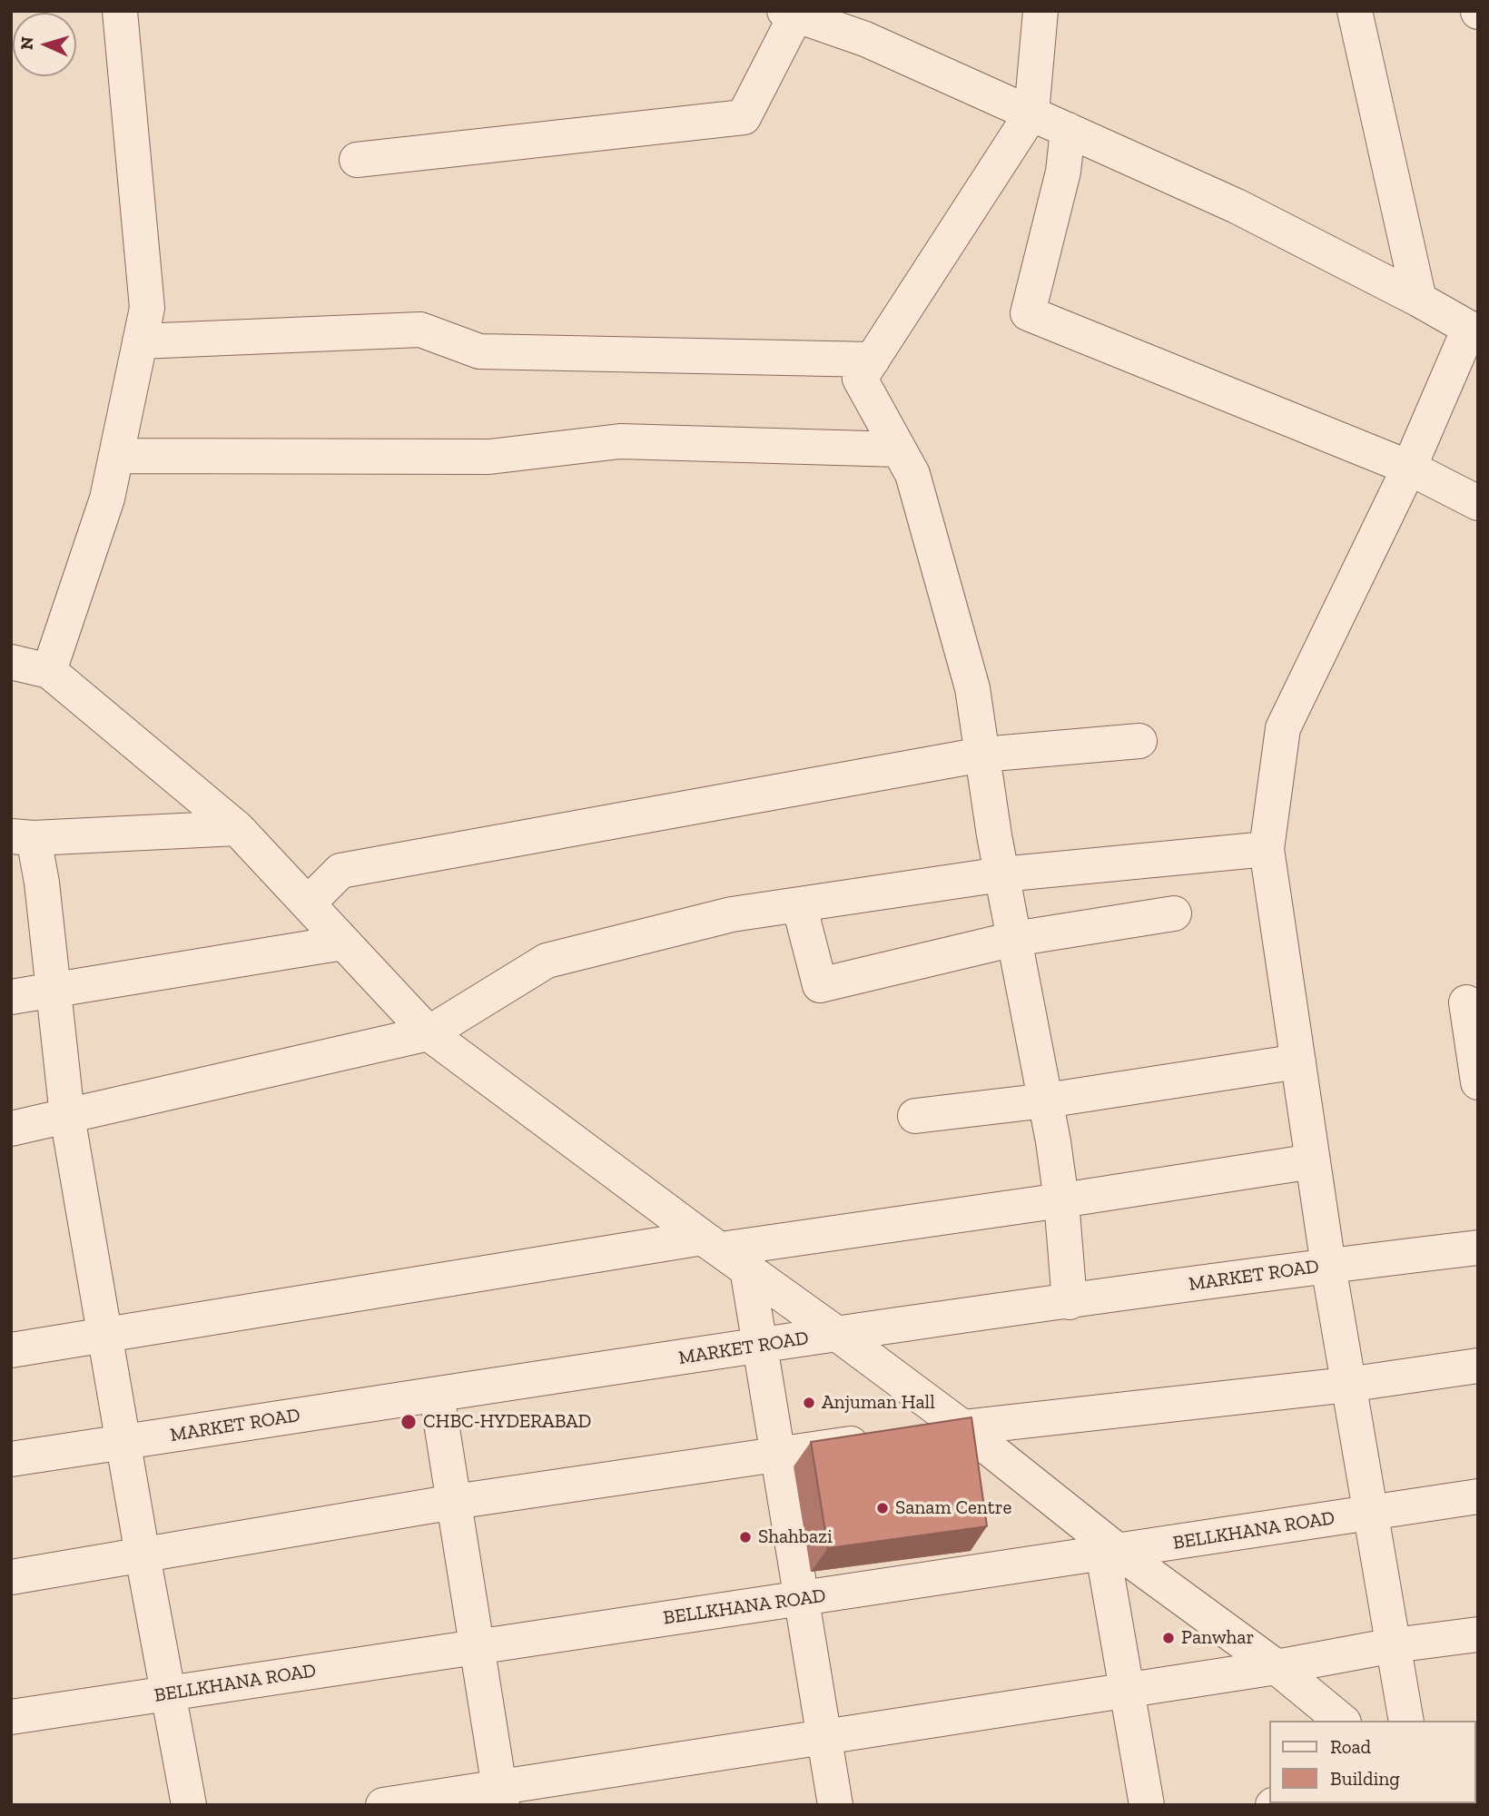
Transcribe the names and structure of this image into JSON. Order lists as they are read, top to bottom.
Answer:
{
  "streets": {
    "street": ["MARKET ROAD", "BELLKHANA ROAD"]
  },
  "places": [
    "Anjuman Hall",
    "CHBC-HYDERABAD",
    "Sanam Centre",
    "Shahbazi",
    "Panwhar"
  ],
  "legend": ["Road", "Building"],
  "north": "left"
}
